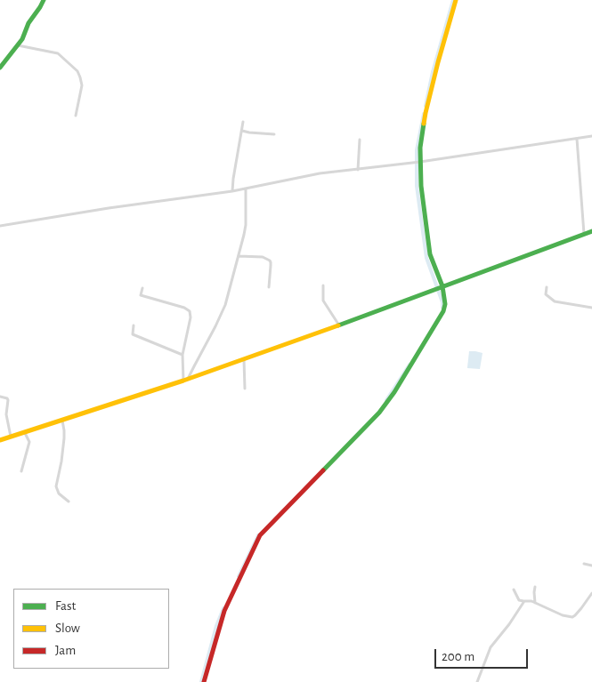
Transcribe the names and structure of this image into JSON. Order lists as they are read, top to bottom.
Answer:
{
  "legend": ["Fast", "Slow", "Jam"],
  "scale_bar": "200 m"
}
